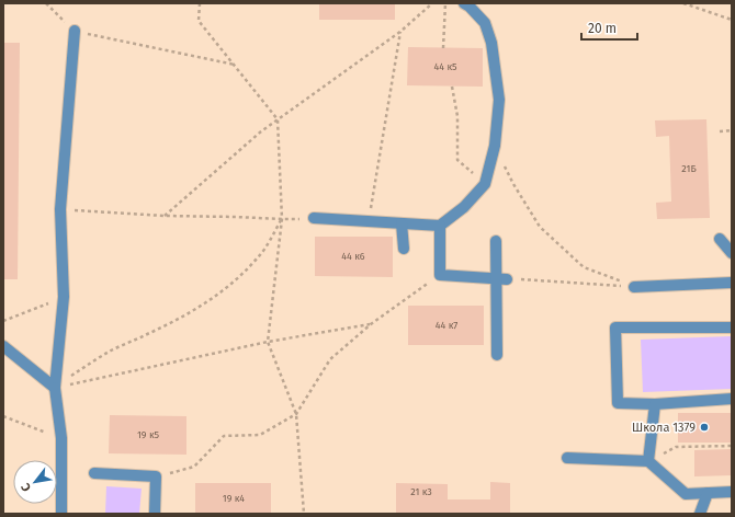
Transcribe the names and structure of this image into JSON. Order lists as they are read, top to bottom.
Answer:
{
  "places": ["Школа 1379"],
  "house_numbers": [
    "44 к5",
    "21Б",
    "44 к6",
    "44 к7",
    "19 к5",
    "21 к3",
    "19 к4"
  ],
  "scale_bar": "20 m",
  "north": "bottom left"
}
